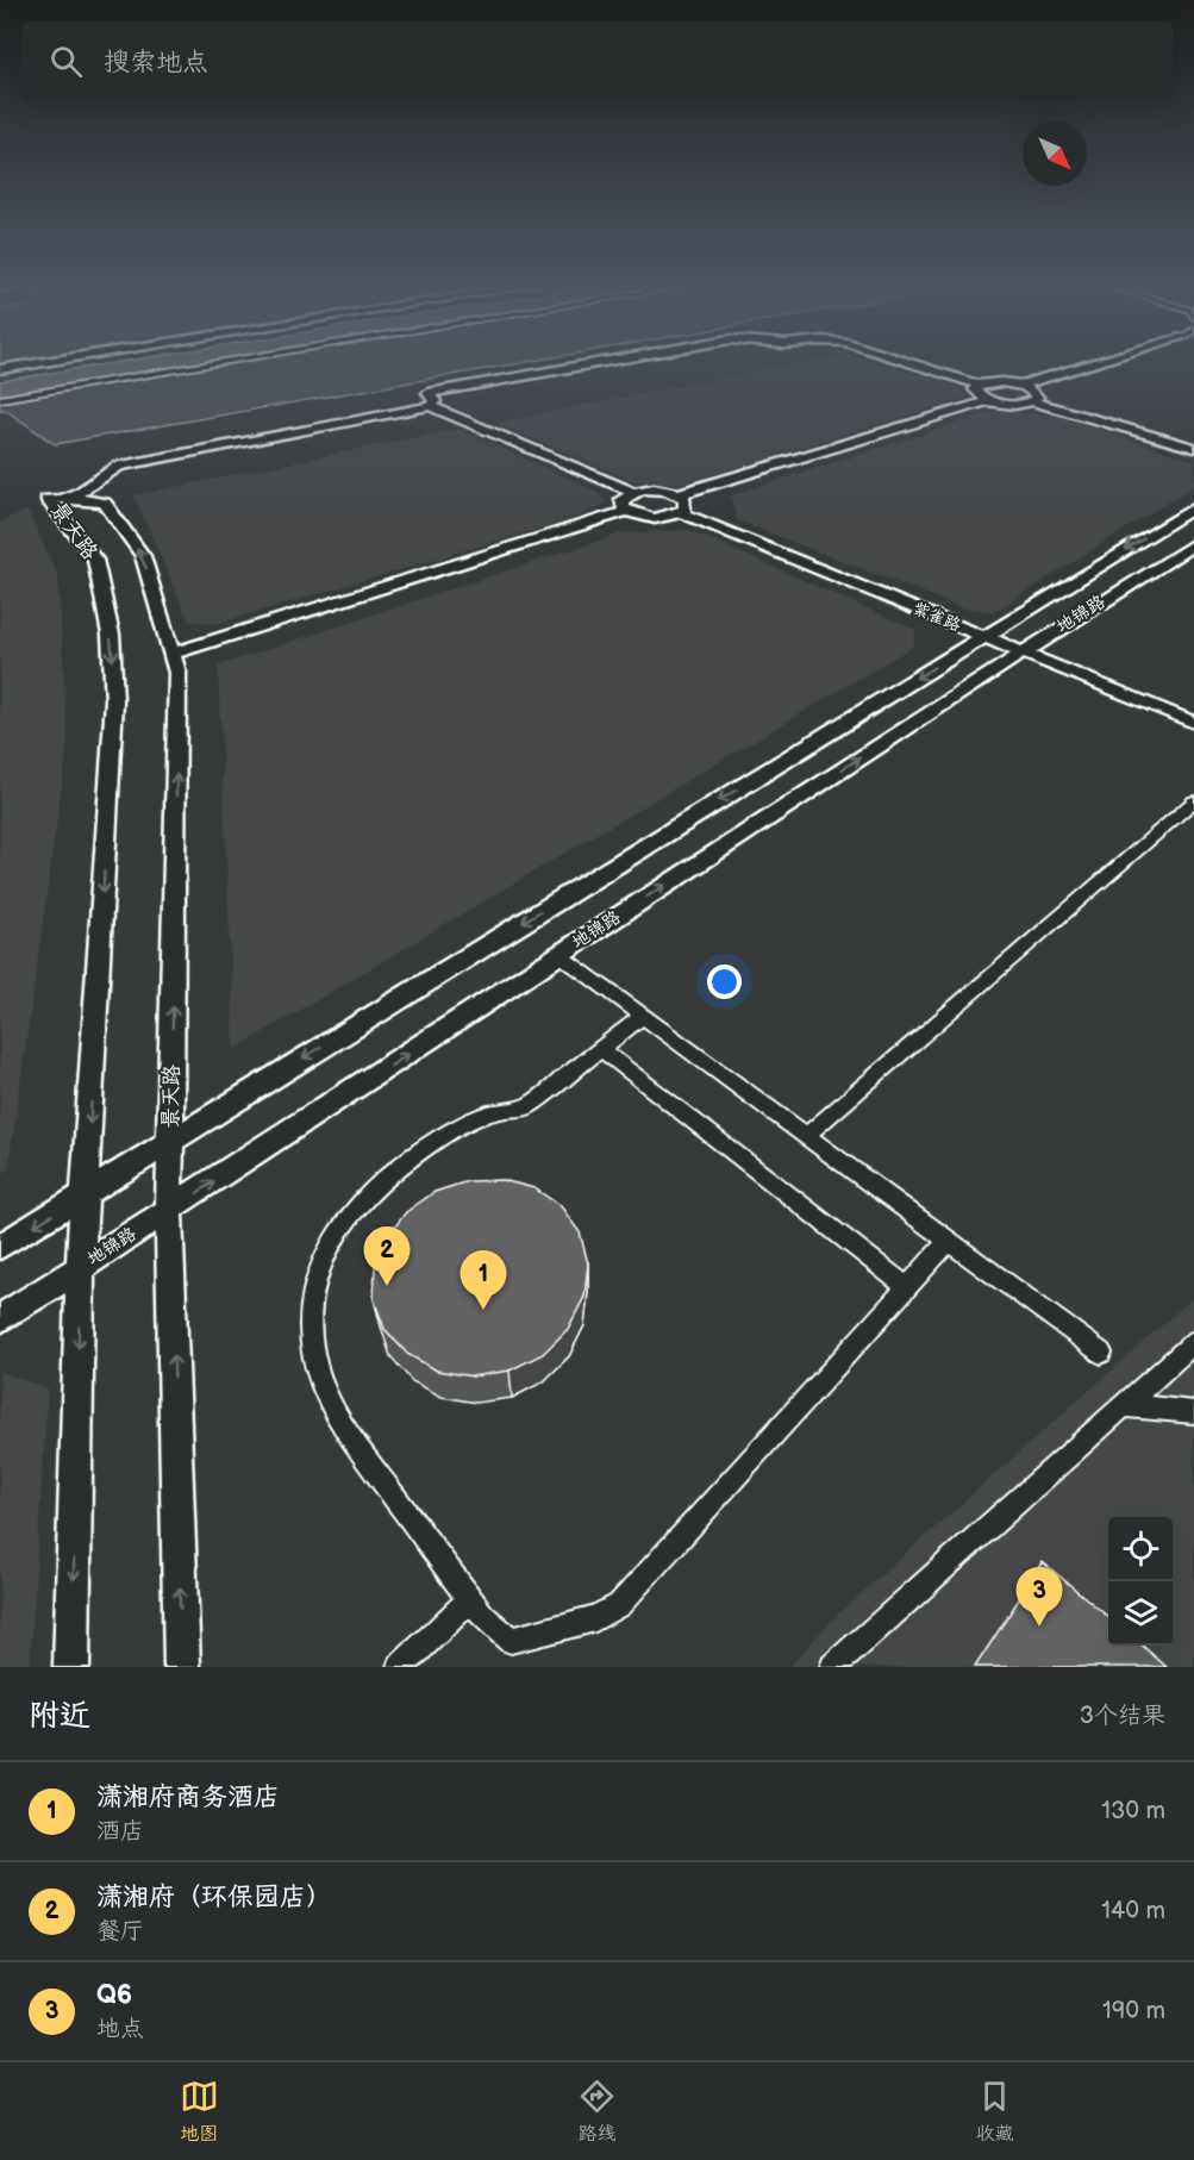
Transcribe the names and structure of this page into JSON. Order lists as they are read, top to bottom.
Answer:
{
  "streets": {
    "street": ["景天路", "地锦路", "紫雀路"]
  },
  "crossings": [
    ["景天路", "地锦路"],
    ["地锦路", "紫雀路"]
  ],
  "north": "bottom right",
  "page": {
    "search": "搜索地点",
    "pins": ["2", "1", "3"],
    "heading": ["附近", "3个结果"],
    "list": [
      {
        "mark": "1",
        "name": "潇湘府商务酒店",
        "note": "酒店",
        "value": "130 m"
      },
      {
        "mark": "2",
        "name": "潇湘府（环保园店）",
        "note": "餐厅",
        "value": "140 m"
      },
      {
        "mark": "3",
        "name": "Q6",
        "note": "地点",
        "value": "190 m"
      }
    ],
    "nav": ["地图", "路线", "收藏"]
  }
}
